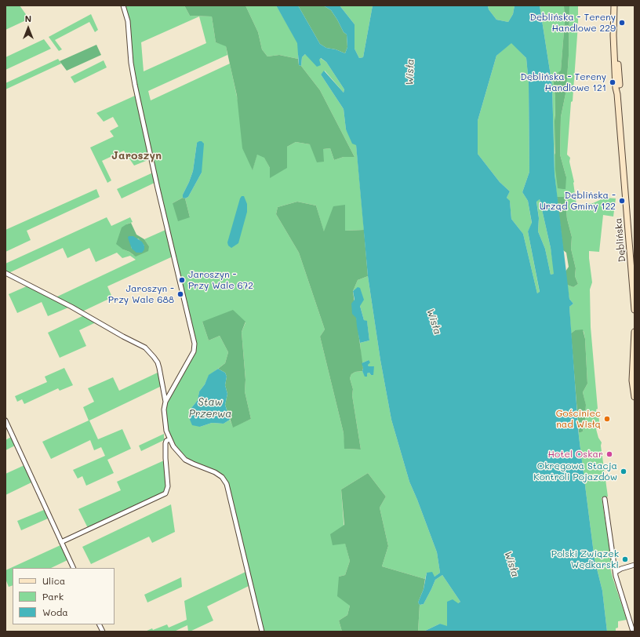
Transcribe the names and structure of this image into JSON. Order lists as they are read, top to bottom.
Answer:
{
  "streets": {
    "main road": ["Dęblińska"]
  },
  "districts": ["Jaroszyn"],
  "water": ["Wisła", "Staw Przerwa"],
  "places": [
    "Dęblińska - Tereny Handlowe 229",
    "Dęblińska - Tereny Handlowe 121",
    "Dęblińska - Urząd Gminy 122",
    "Jaroszyn - Przy Wale 672",
    "Jaroszyn - Przy Wale 688",
    "Gościniec nad Wisłą",
    "Hotel Oskar",
    "Okręgowa Stacja Kontroli Pojazdów",
    "Polski Związek Wędkarski"
  ],
  "legend": ["Ulica", "Park", "Woda"],
  "north": "top"
}
